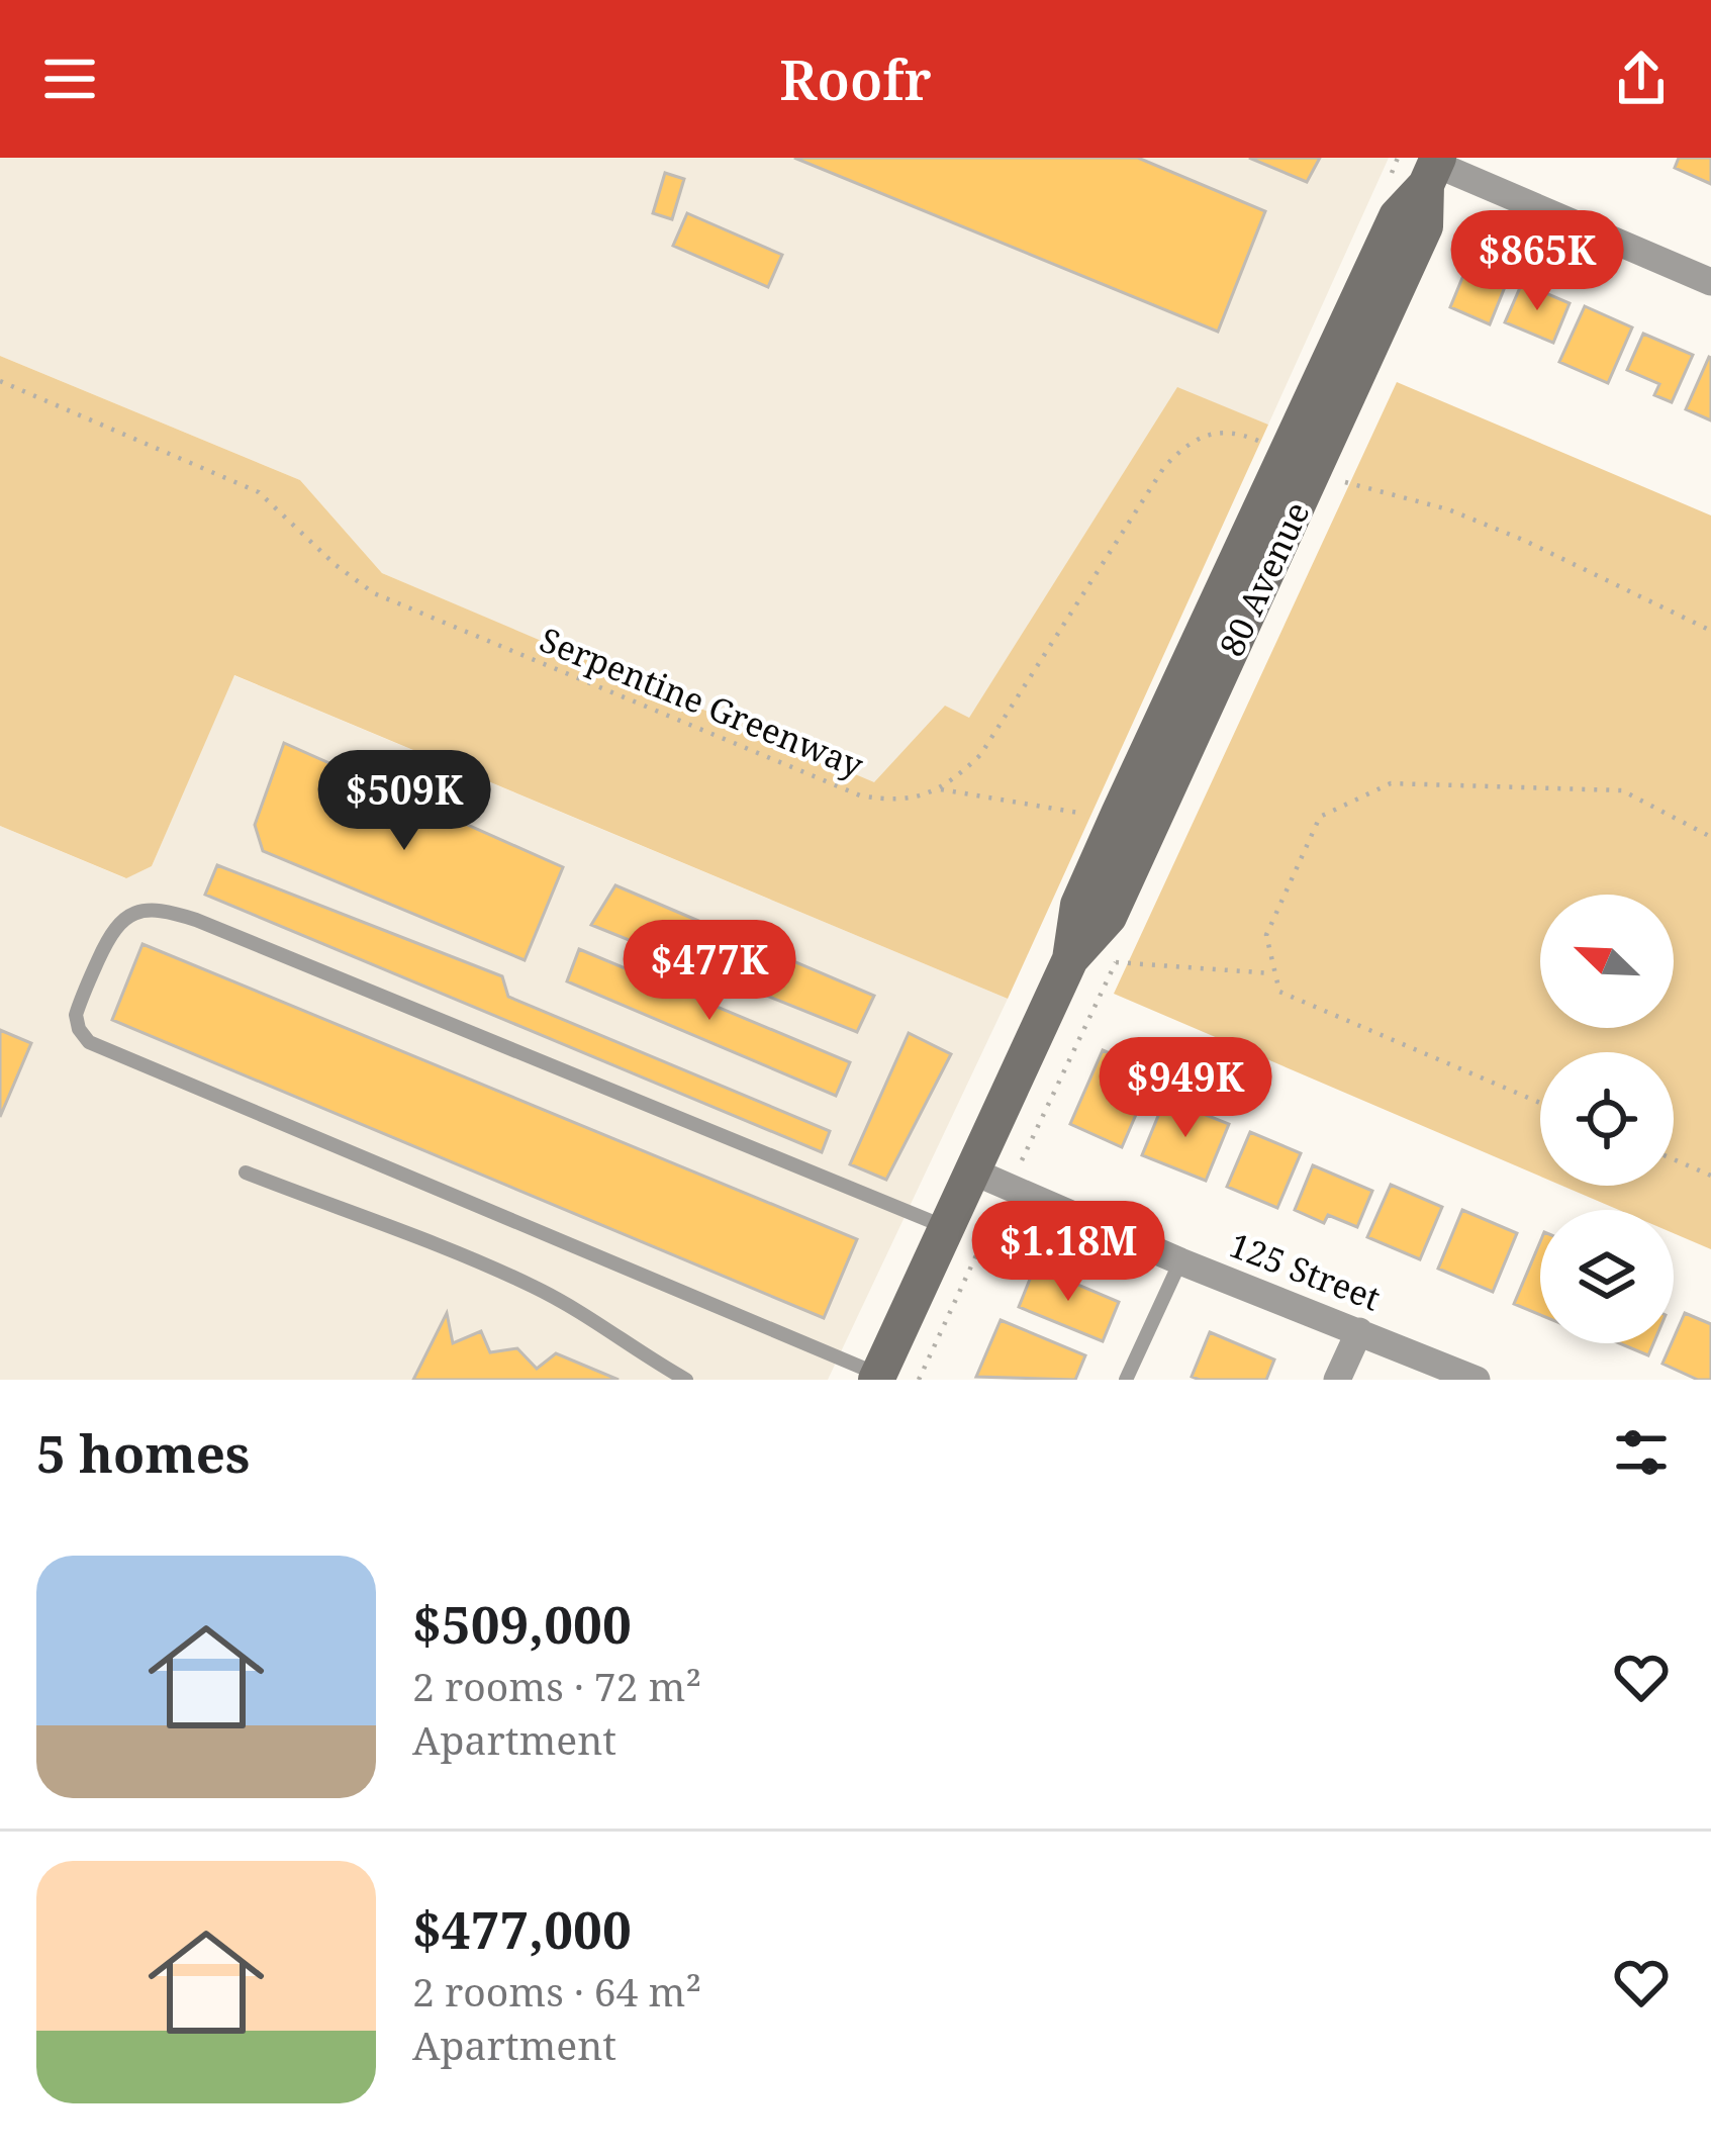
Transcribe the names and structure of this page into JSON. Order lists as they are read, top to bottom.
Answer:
{
  "streets": {
    "main road": ["80 Avenue"],
    "street": ["125 Street"],
    "path": ["Serpentine Greenway"]
  },
  "crossings": [
    ["80 Avenue", "125 Street"]
  ],
  "north": "top left",
  "page": {
    "header": "Roofr",
    "price": [
      "$865K",
      "$509K",
      "$477K",
      "$949K",
      "$1.18M"
    ],
    "heading": "5 homes",
    "list": [
      {
        "name": "$509,000",
        "note": "2 rooms · 72 m² · Apartment"
      },
      {
        "name": "$477,000",
        "note": "2 rooms · 64 m² · Apartment"
      }
    ]
  }
}
